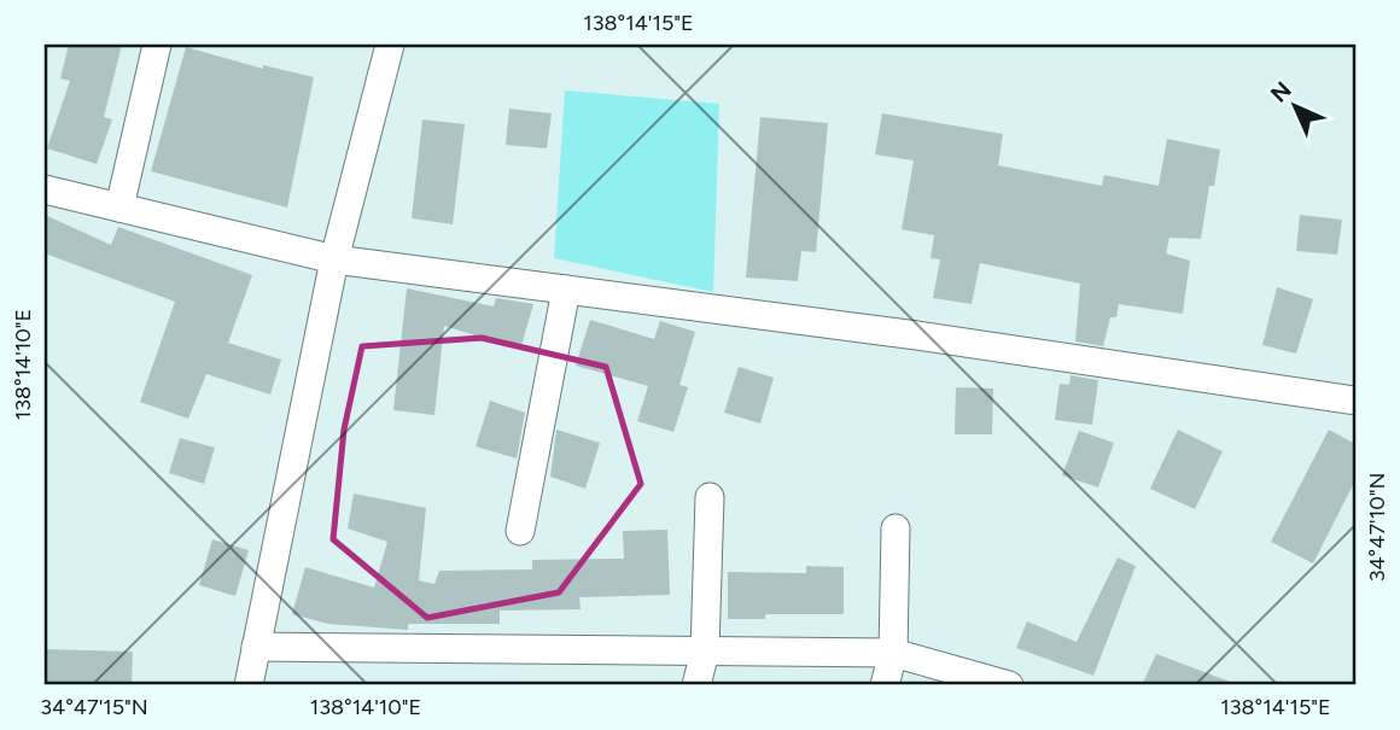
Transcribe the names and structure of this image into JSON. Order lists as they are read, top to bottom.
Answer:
{
  "north": "top left",
  "coordinates": [
    "138°14'15\"E",
    "138°14'10\"E",
    "34°47'10\"N",
    "34°47'15\"N"
  ]
}
